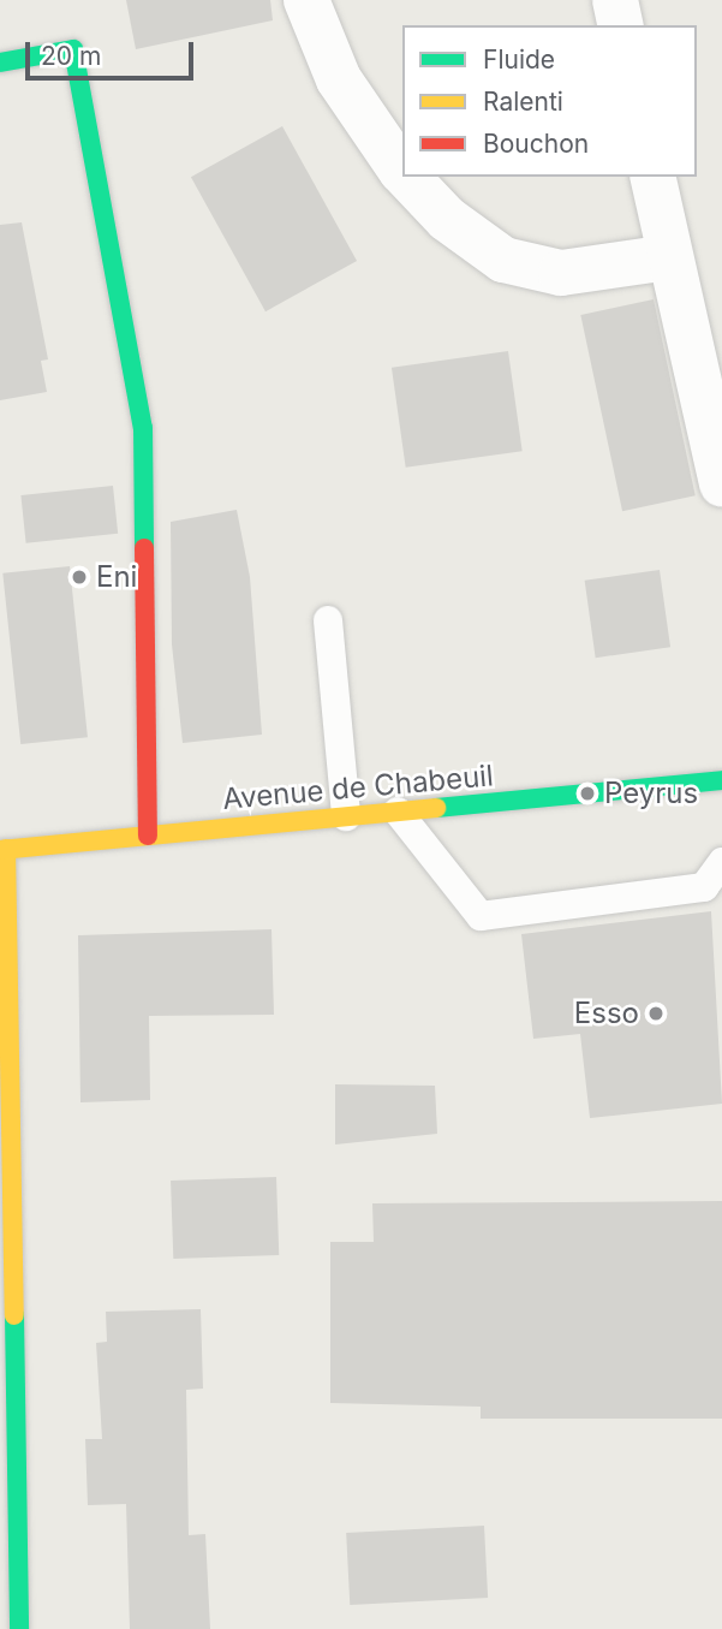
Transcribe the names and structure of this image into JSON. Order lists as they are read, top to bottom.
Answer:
{
  "streets": {
    "street": ["Avenue de Chabeuil"]
  },
  "places": ["Eni", "Peyrus", "Esso"],
  "legend": ["Fluide", "Ralenti", "Bouchon"],
  "scale_bar": "20 m"
}
